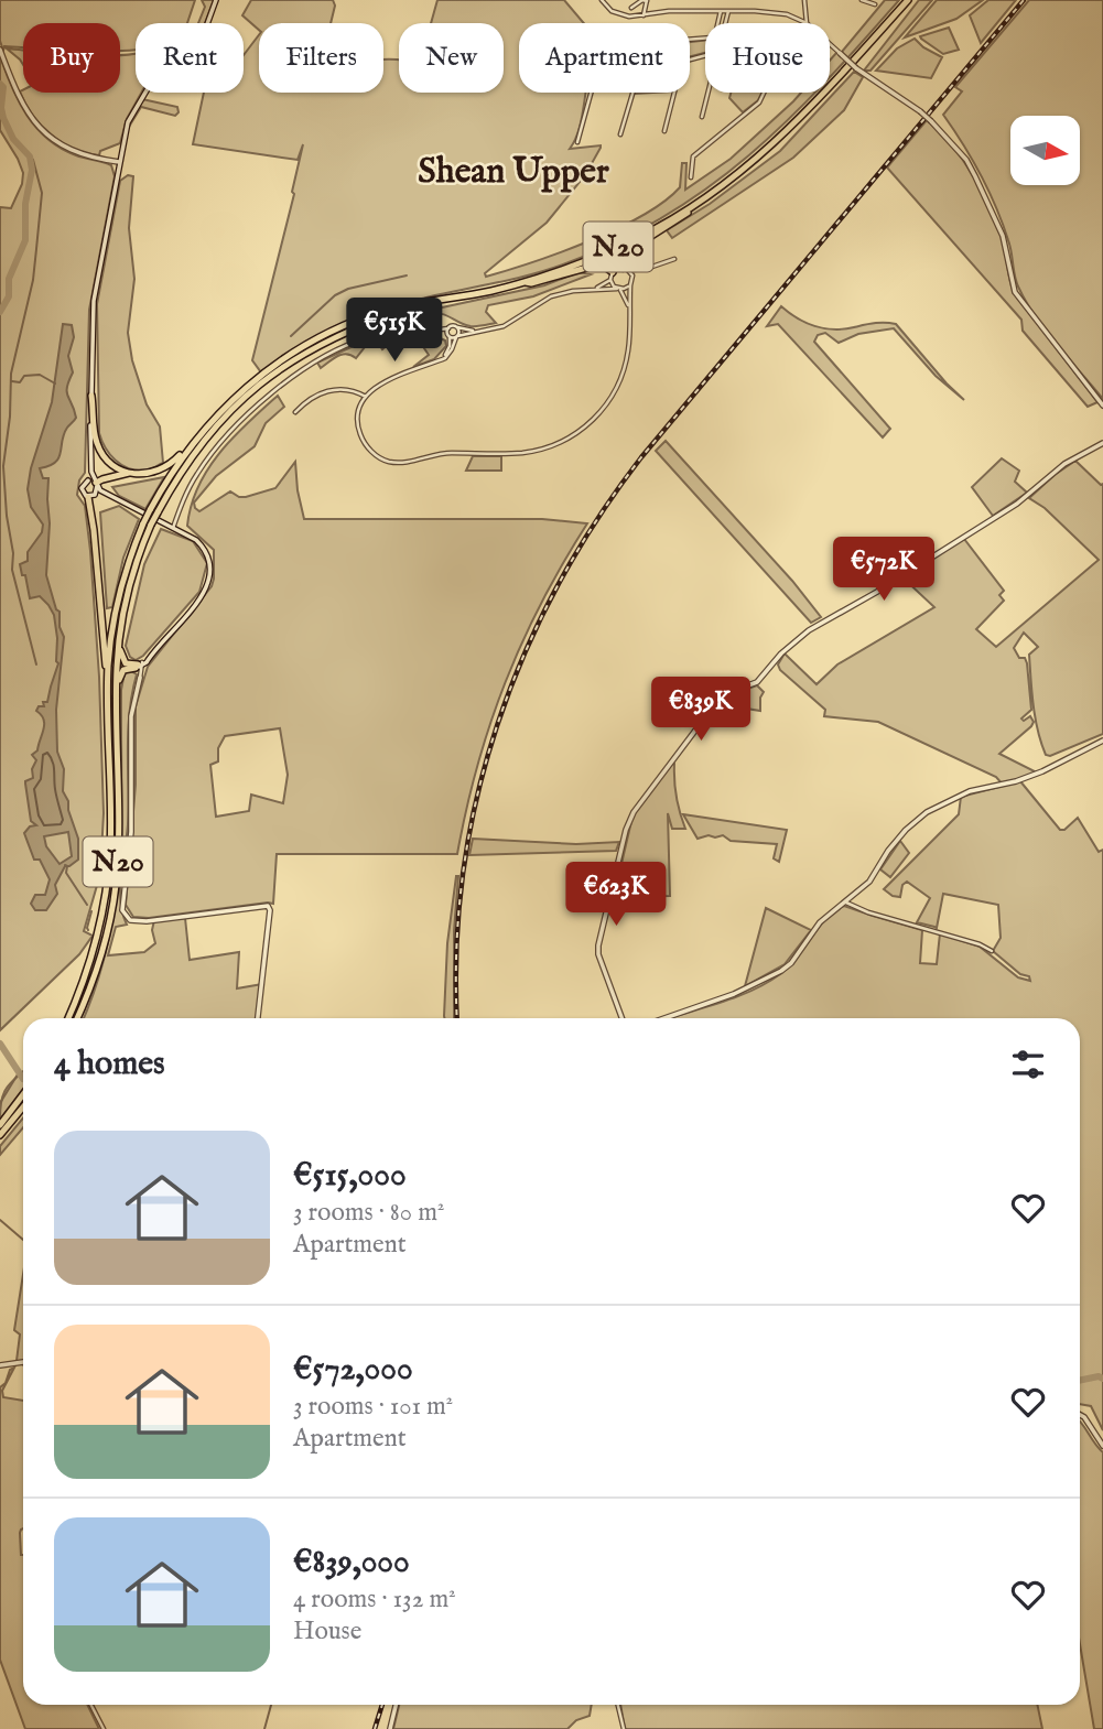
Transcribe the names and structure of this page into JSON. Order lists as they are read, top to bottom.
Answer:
{
  "streets": {
    "highway": ["N20"]
  },
  "districts": ["Shean Upper"],
  "north": "right",
  "page": {
    "chip": [
      "Buy",
      "Rent",
      "Filters",
      "New",
      "Apartment",
      "House"
    ],
    "price": [
      "€515K",
      "€572K",
      "€839K",
      "€623K"
    ],
    "heading": "4 homes",
    "list": [
      {
        "name": "€515,000",
        "note": "3 rooms · 80 m² · Apartment"
      },
      {
        "name": "€572,000",
        "note": "3 rooms · 101 m² · Apartment"
      },
      {
        "name": "€839,000",
        "note": "4 rooms · 132 m² · House"
      }
    ]
  }
}
